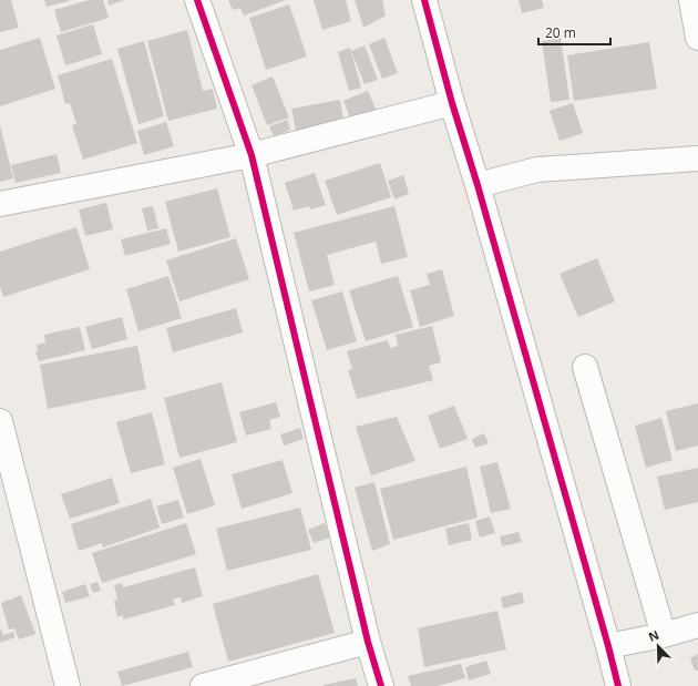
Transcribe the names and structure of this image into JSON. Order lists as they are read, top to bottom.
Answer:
{
  "scale_bar": "20 m",
  "north": "top left"
}
